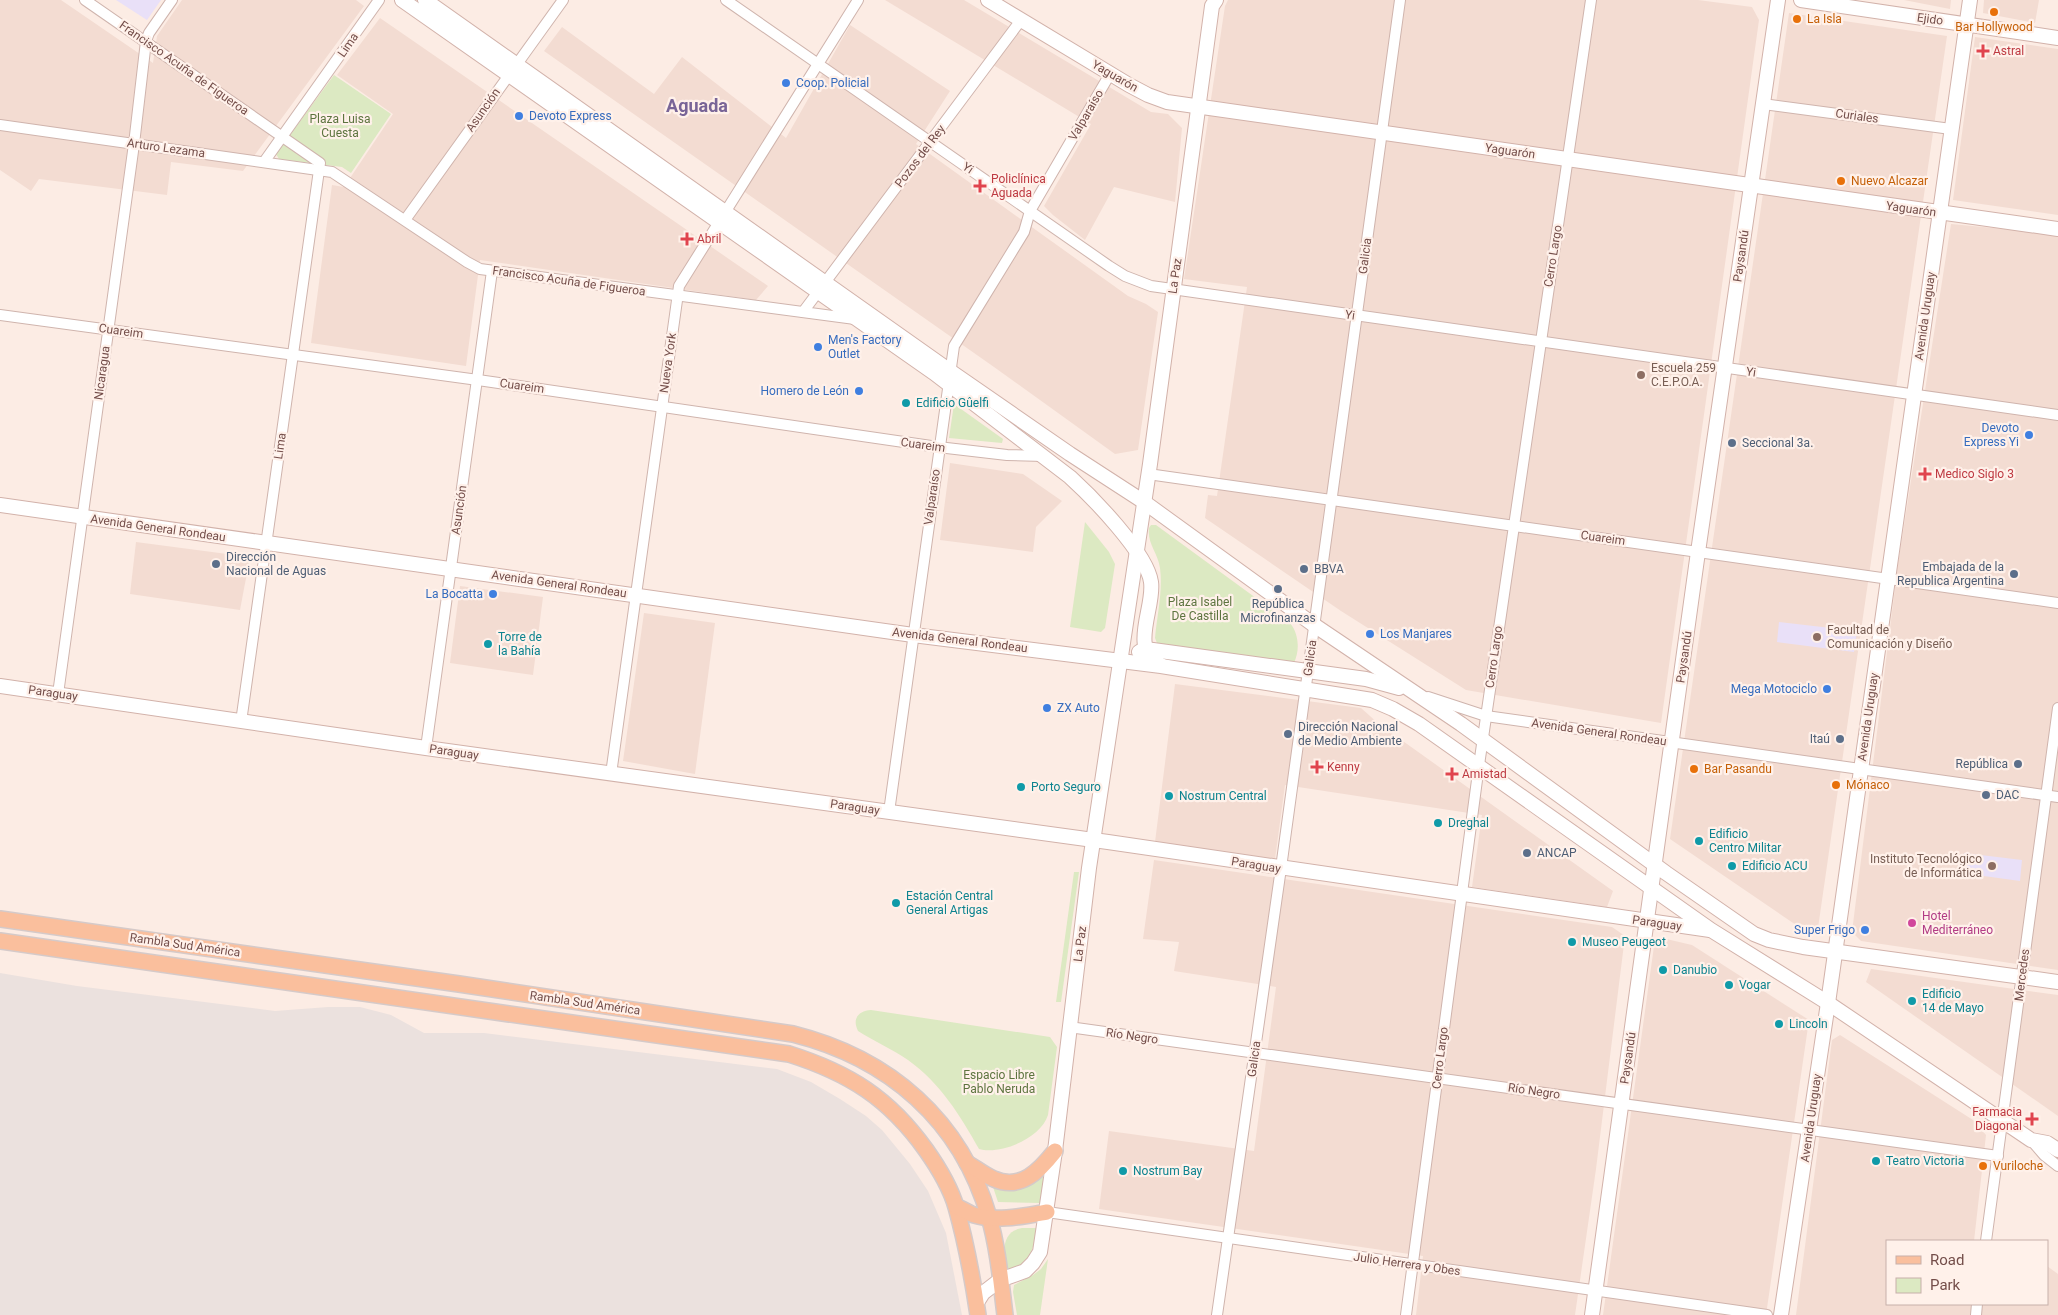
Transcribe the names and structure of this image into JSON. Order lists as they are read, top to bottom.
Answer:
{
  "streets": {
    "main road": ["Rambla Sud América"],
    "street": [
      "Ejido",
      "Lima",
      "Francisco Acuña de Figueroa",
      "Yaguarón",
      "Asunción",
      "Valparaíso",
      "Curiales",
      "Arturo Lezama",
      "Pozos del Rey",
      "Yi",
      "Galicia",
      "Cerro Largo",
      "Paysandú",
      "La Paz",
      "Avenida Uruguay",
      "Cuareim",
      "Nueva York",
      "Nicaragua",
      "Avenida General Rondeau",
      "Paraguay",
      "Mercedes",
      "Río Negro",
      "Julio Herrera y Obes"
    ]
  },
  "crossings": [
    ["Ejido", "Avenida Uruguay"],
    ["Lima", "Francisco Acuña de Figueroa"],
    ["Lima", "Arturo Lezama"],
    ["Lima", "Cuareim"],
    ["Lima", "Avenida General Rondeau"],
    ["Lima", "Paraguay"],
    ["Francisco Acuña de Figueroa", "Asunción"],
    ["Francisco Acuña de Figueroa", "Arturo Lezama"],
    ["Francisco Acuña de Figueroa", "Nueva York"],
    ["Francisco Acuña de Figueroa", "Nicaragua"],
    ["Yaguarón", "Valparaíso"],
    ["Yaguarón", "Pozos del Rey"],
    ["Yaguarón", "Galicia"],
    ["Yaguarón", "Cerro Largo"],
    ["Yaguarón", "Paysandú"],
    ["Yaguarón", "La Paz"],
    ["Yaguarón", "Avenida Uruguay"],
    ["Asunción", "Cuareim"],
    ["Asunción", "Avenida General Rondeau"],
    ["Asunción", "Paraguay"],
    ["Valparaíso", "Yi"],
    ["Valparaíso", "Cuareim"],
    ["Valparaíso", "Avenida General Rondeau"],
    ["Valparaíso", "Paraguay"],
    ["Curiales", "Paysandú"],
    ["Curiales", "Avenida Uruguay"],
    ["Arturo Lezama", "Nicaragua"],
    ["Pozos del Rey", "Yi"],
    ["Yi", "Galicia"],
    ["Yi", "Cerro Largo"],
    ["Yi", "Paysandú"],
    ["Yi", "La Paz"],
    ["Yi", "Avenida Uruguay"],
    ["Yi", "Nueva York"],
    ["Galicia", "Cuareim"],
    ["Galicia", "Avenida General Rondeau"],
    ["Galicia", "Paraguay"],
    ["Galicia", "Río Negro"],
    ["Galicia", "Julio Herrera y Obes"],
    ["Cerro Largo", "Cuareim"],
    ["Cerro Largo", "Avenida General Rondeau"],
    ["Cerro Largo", "Paraguay"],
    ["Cerro Largo", "Río Negro"],
    ["Cerro Largo", "Julio Herrera y Obes"],
    ["Paysandú", "Cuareim"],
    ["Paysandú", "Avenida General Rondeau"],
    ["Paysandú", "Paraguay"],
    ["Paysandú", "Río Negro"],
    ["Paysandú", "Julio Herrera y Obes"],
    ["La Paz", "Cuareim"],
    ["La Paz", "Avenida General Rondeau"],
    ["La Paz", "Paraguay"],
    ["La Paz", "Rambla Sud América"],
    ["La Paz", "Río Negro"],
    ["La Paz", "Julio Herrera y Obes"],
    ["Avenida Uruguay", "Cuareim"],
    ["Avenida Uruguay", "Avenida General Rondeau"],
    ["Avenida Uruguay", "Río Negro"],
    ["Cuareim", "Nueva York"],
    ["Cuareim", "Nicaragua"],
    ["Nueva York", "Avenida General Rondeau"],
    ["Nueva York", "Paraguay"],
    ["Nicaragua", "Avenida General Rondeau"],
    ["Nicaragua", "Paraguay"],
    ["Avenida General Rondeau", "Paraguay"],
    ["Avenida General Rondeau", "Mercedes"],
    ["Mercedes", "Río Negro"]
  ],
  "districts": ["Aguada"],
  "parks": ["Plaza Luisa Cuesta", "Plaza Isabel De Castilla", "Espacio Libre Pablo Neruda"],
  "places": {
    "other": [
      "Bar Hollywood",
      "La Isla",
      "Coop. Policial",
      "Devoto Express",
      "Nuevo Alcazar",
      "Men's Factory Outlet",
      "Escuela 259 C.E.P.O.A.",
      "Homero de León",
      "Edificio Gûelfi",
      "Devoto Express Yi",
      "Seccional 3a.",
      "Dirección Nacional de Aguas",
      "BBVA",
      "Embajada de la Republica Argentina",
      "República Microfinanzas",
      "La Bocatta",
      "Los Manjares",
      "Facultad de Comunicación y Diseño",
      "Torre de la Bahía",
      "Mega Motociclo",
      "ZX Auto",
      "Dirección Nacional de Medio Ambiente",
      "Itaú",
      "República",
      "Bar Pasandu",
      "Mónaco",
      "Porto Seguro",
      "DAC",
      "Nostrum Central",
      "Dreghal",
      "Edificio Centro Militar",
      "ANCAP",
      "Edificio ACU",
      "Instituto Tecnológico de Informática",
      "Estación Central General Artigas",
      "Hotel Mediterráneo",
      "Super Frigo",
      "Museo Peugeot",
      "Danubio",
      "Vogar",
      "Edificio 14 de Mayo",
      "Lincoln",
      "Teatro Victoria",
      "Vuriloche",
      "Nostrum Bay"
    ],
    "health": [
      "Astral",
      "Policlínica Aguada",
      "Abril",
      "Medico Siglo 3",
      "Kenny",
      "Amistad",
      "Farmacia Diagonal"
    ]
  },
  "legend": ["Road", "Park"]
}
